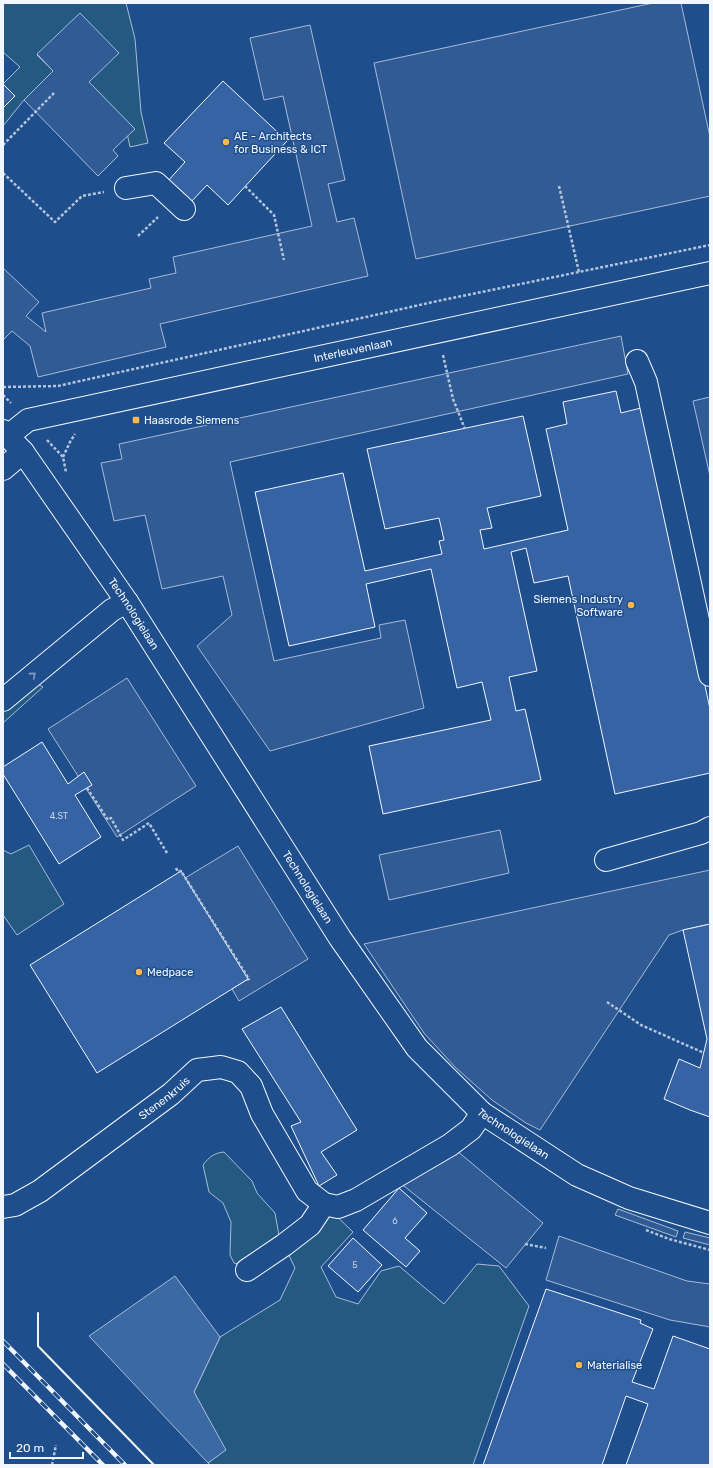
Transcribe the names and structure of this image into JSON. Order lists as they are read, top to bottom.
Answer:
{
  "streets": {
    "street": ["Interleuvenlaan", "Technologielaan", "Stenenkruis"]
  },
  "crossings": [
    ["Interleuvenlaan", "Technologielaan"]
  ],
  "places": {
    "other": [
      "AE - Architects for Business & ICT",
      "Siemens Industry Software",
      "Medpace",
      "Materialise"
    ],
    "transit": ["Haasrode Siemens"]
  },
  "house_numbers": ["4.ST", "6", "5"],
  "scale_bar": "20 m"
}
